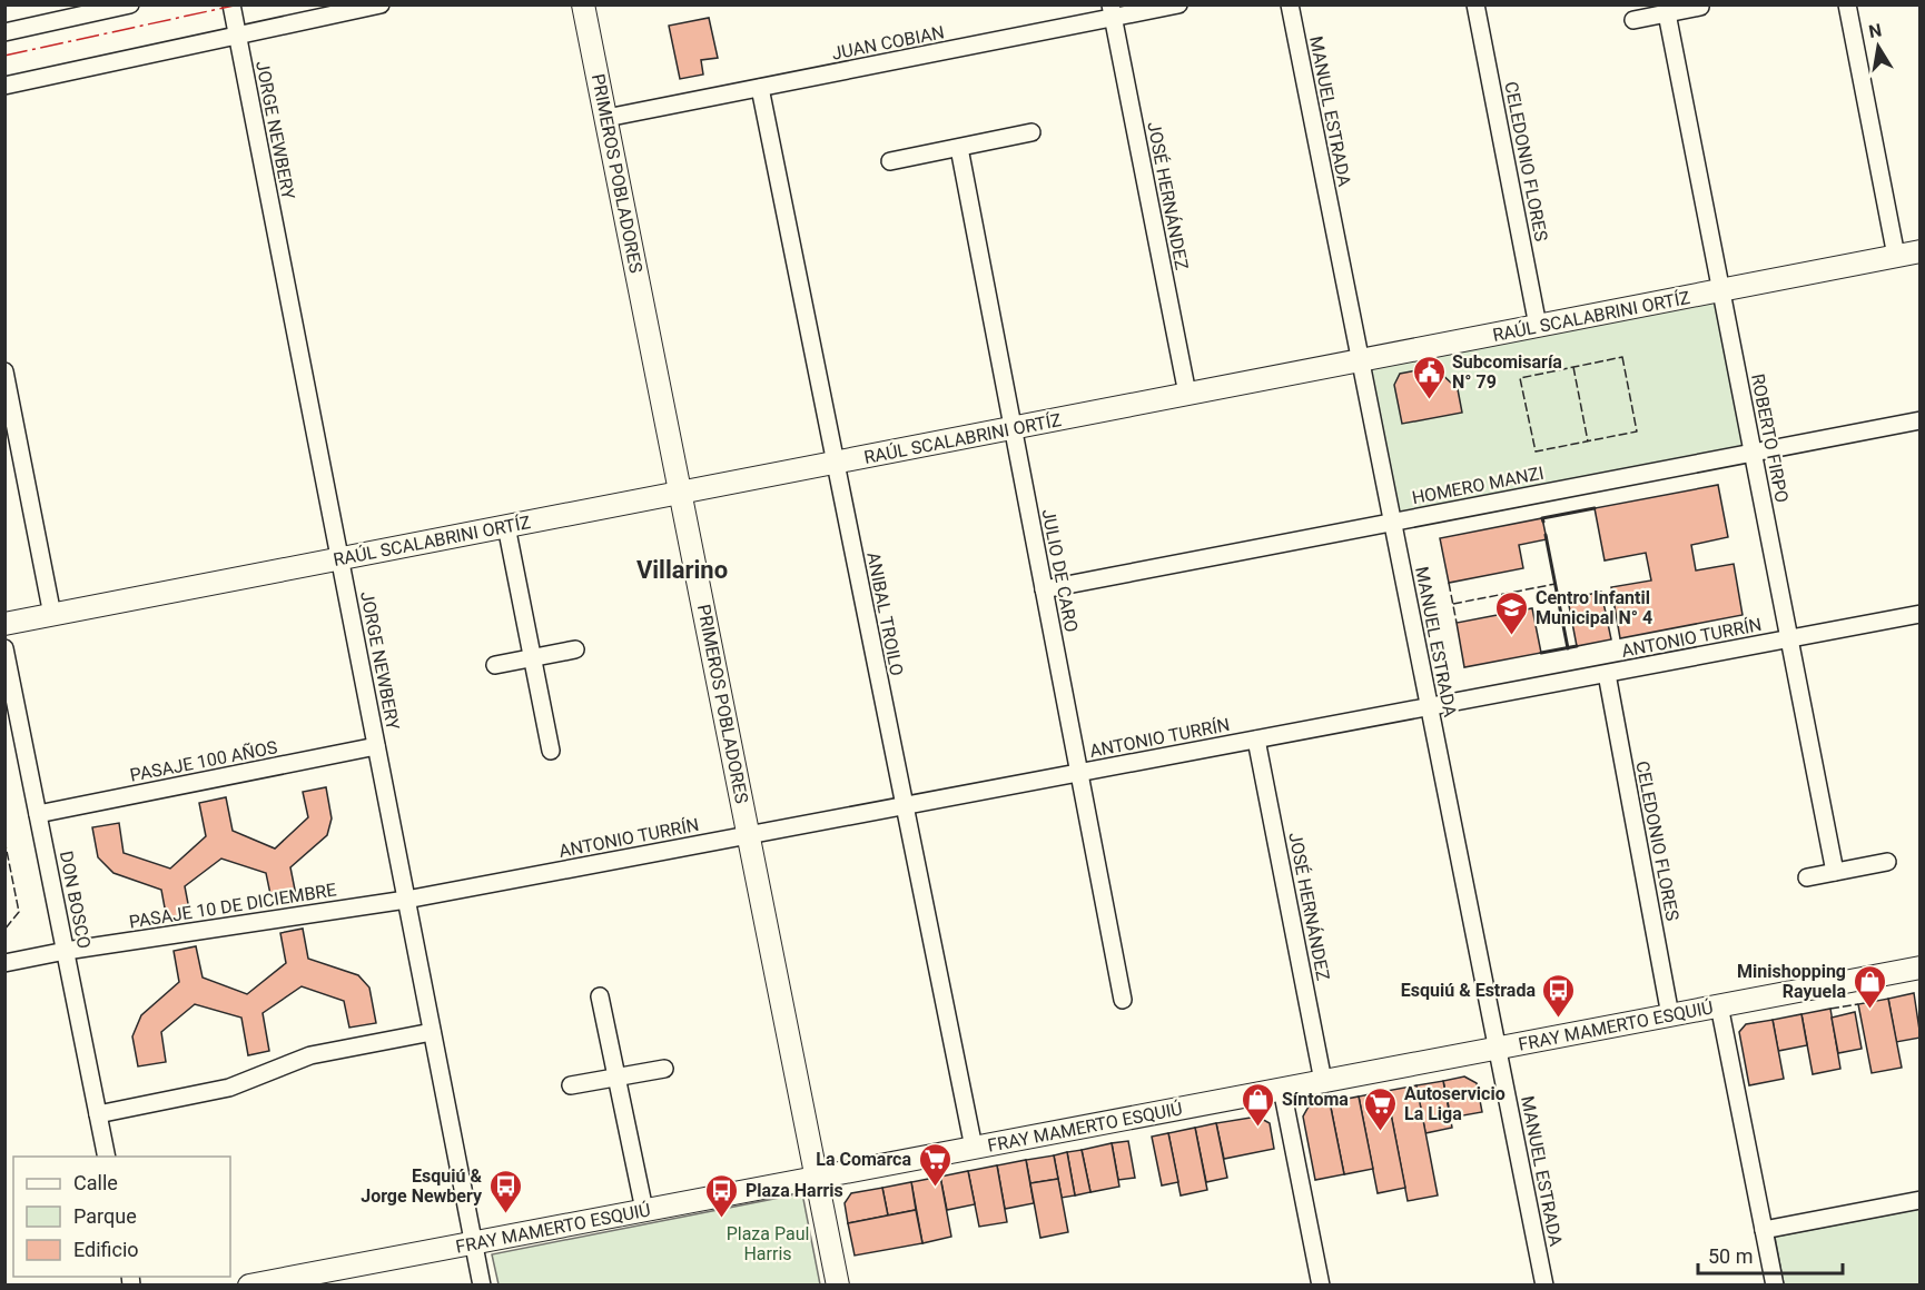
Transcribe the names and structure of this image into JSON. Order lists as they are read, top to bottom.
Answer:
{
  "streets": {
    "street": [
      "JUAN COBIAN",
      "MANUEL ESTRADA",
      "JORGE NEWBERY",
      "CELEDONIO FLORES",
      "PRIMEROS POBLADORES",
      "JOSÉ HERNÁNDEZ",
      "RAÚL SCALABRINI ORTÍZ",
      "ROBERTO FIRPO",
      "HOMERO MANZI",
      "JULIO DE CARO",
      "ANIBAL TROILO",
      "ANTONIO TURRÍN",
      "PASAJE 100 AÑOS",
      "DON BOSCO",
      "PASAJE 10 DE DICIEMBRE",
      "FRAY MAMERTO ESQUIÚ"
    ]
  },
  "crossings": [
    ["JUAN COBIAN", "PRIMEROS POBLADORES"],
    ["JUAN COBIAN", "JOSÉ HERNÁNDEZ"],
    ["JUAN COBIAN", "ANIBAL TROILO"],
    ["MANUEL ESTRADA", "RAÚL SCALABRINI ORTÍZ"],
    ["MANUEL ESTRADA", "HOMERO MANZI"],
    ["MANUEL ESTRADA", "ANTONIO TURRÍN"],
    ["MANUEL ESTRADA", "FRAY MAMERTO ESQUIÚ"],
    ["JORGE NEWBERY", "RAÚL SCALABRINI ORTÍZ"],
    ["JORGE NEWBERY", "ANTONIO TURRÍN"],
    ["JORGE NEWBERY", "PASAJE 100 AÑOS"],
    ["JORGE NEWBERY", "PASAJE 10 DE DICIEMBRE"],
    ["JORGE NEWBERY", "FRAY MAMERTO ESQUIÚ"],
    ["CELEDONIO FLORES", "RAÚL SCALABRINI ORTÍZ"],
    ["CELEDONIO FLORES", "ANTONIO TURRÍN"],
    ["CELEDONIO FLORES", "FRAY MAMERTO ESQUIÚ"],
    ["PRIMEROS POBLADORES", "RAÚL SCALABRINI ORTÍZ"],
    ["PRIMEROS POBLADORES", "ANTONIO TURRÍN"],
    ["PRIMEROS POBLADORES", "FRAY MAMERTO ESQUIÚ"],
    ["JOSÉ HERNÁNDEZ", "RAÚL SCALABRINI ORTÍZ"],
    ["JOSÉ HERNÁNDEZ", "ANTONIO TURRÍN"],
    ["JOSÉ HERNÁNDEZ", "FRAY MAMERTO ESQUIÚ"],
    ["RAÚL SCALABRINI ORTÍZ", "ROBERTO FIRPO"],
    ["RAÚL SCALABRINI ORTÍZ", "JULIO DE CARO"],
    ["RAÚL SCALABRINI ORTÍZ", "ANIBAL TROILO"],
    ["ROBERTO FIRPO", "HOMERO MANZI"],
    ["ROBERTO FIRPO", "ANTONIO TURRÍN"],
    ["HOMERO MANZI", "JULIO DE CARO"],
    ["JULIO DE CARO", "ANTONIO TURRÍN"],
    ["ANIBAL TROILO", "ANTONIO TURRÍN"],
    ["ANIBAL TROILO", "FRAY MAMERTO ESQUIÚ"],
    ["ANTONIO TURRÍN", "PASAJE 10 DE DICIEMBRE"],
    ["PASAJE 100 AÑOS", "DON BOSCO"],
    ["DON BOSCO", "PASAJE 10 DE DICIEMBRE"]
  ],
  "districts": ["Villarino"],
  "parks": ["Plaza Paul Harris"],
  "places": {
    "public building": ["Subcomisaría N° 79"],
    "school or university": ["Centro Infantil Municipal N° 4"],
    "shop": ["Minishopping Rayuela", "Síntoma"],
    "bus stop": ["Esquiú & Estrada", "Esquiú & Jorge Newbery", "Plaza Harris"],
    "supermarket": ["Autoservicio La Liga", "La Comarca"]
  },
  "legend": ["Calle", "Parque", "Edificio"],
  "scale_bar": "50 m",
  "north": "top"
}
